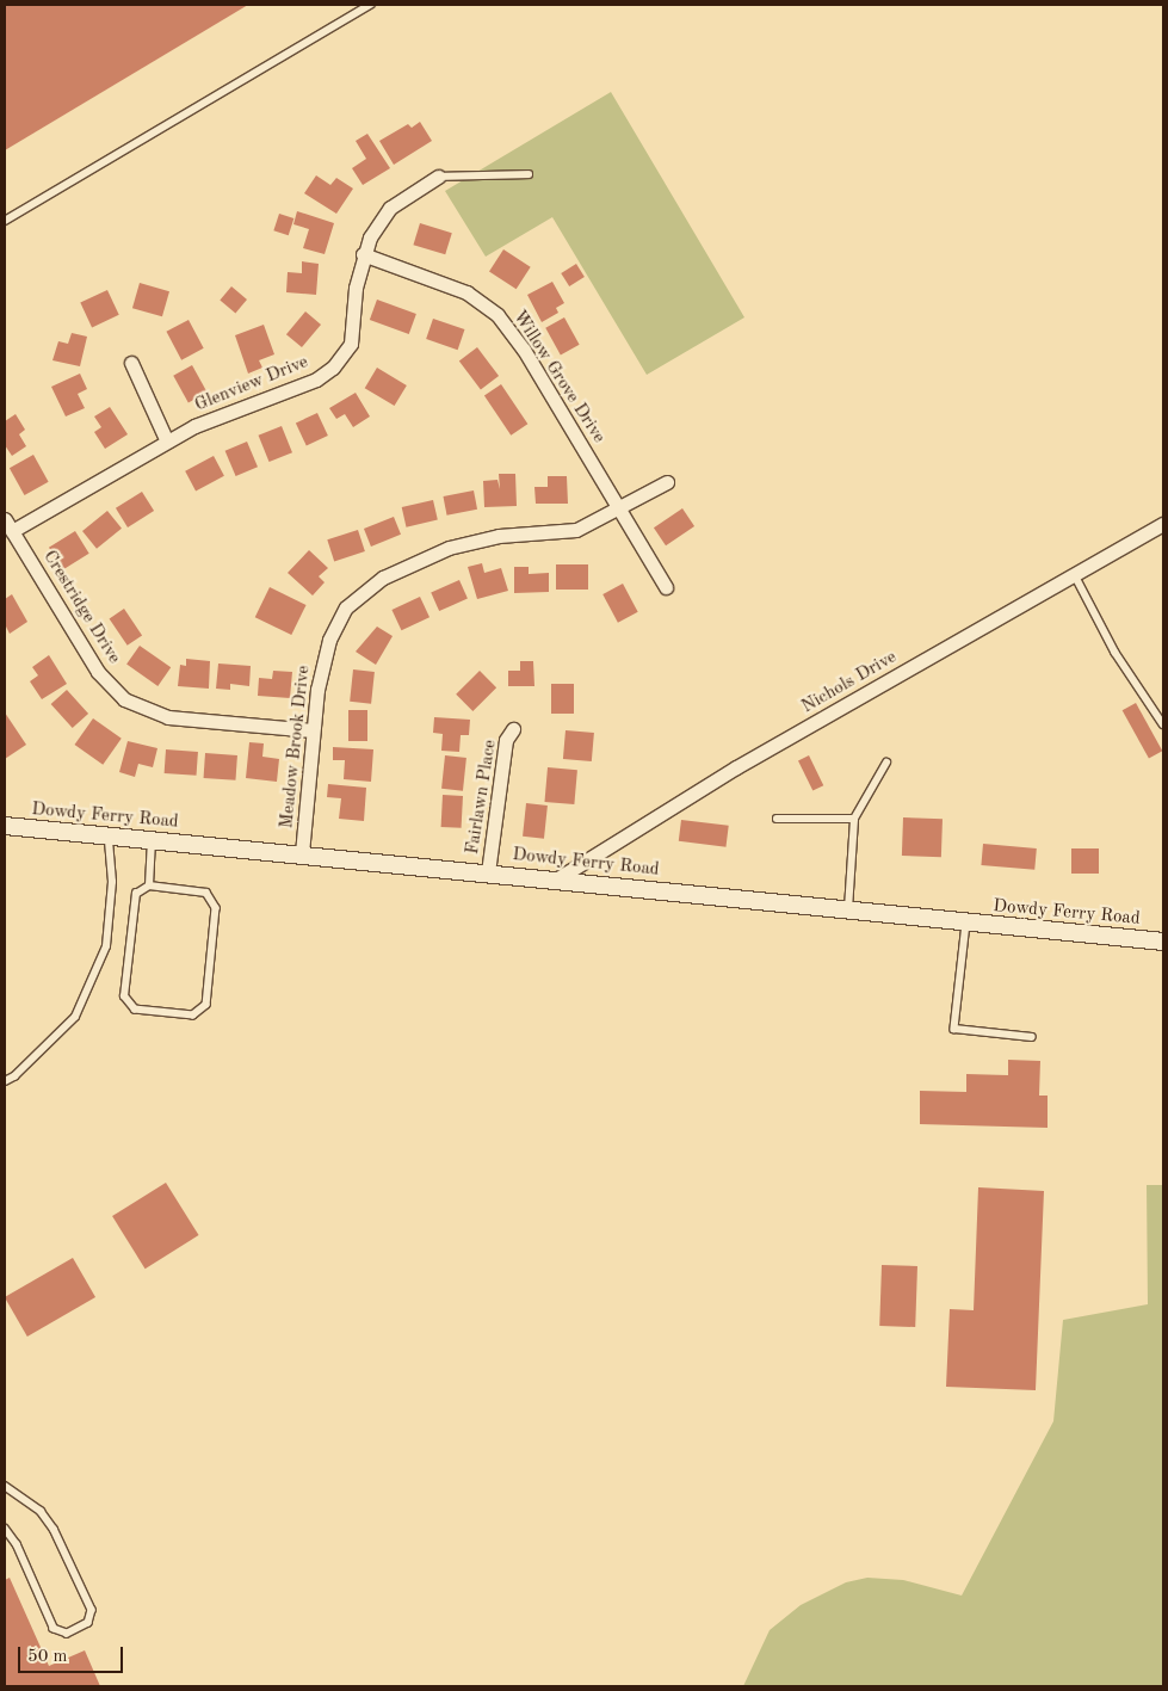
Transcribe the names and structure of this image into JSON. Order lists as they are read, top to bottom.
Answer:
{
  "streets": {
    "street": [
      "Willow Grove Drive",
      "Glenview Drive",
      "Crestridge Drive",
      "Nichols Drive",
      "Meadow Brook Drive",
      "Fairlawn Place",
      "Dowdy Ferry Road"
    ]
  },
  "crossings": [
    ["Willow Grove Drive", "Glenview Drive"],
    ["Willow Grove Drive", "Meadow Brook Drive"],
    ["Glenview Drive", "Crestridge Drive"],
    ["Crestridge Drive", "Meadow Brook Drive"],
    ["Nichols Drive", "Dowdy Ferry Road"],
    ["Meadow Brook Drive", "Dowdy Ferry Road"],
    ["Fairlawn Place", "Dowdy Ferry Road"]
  ],
  "scale_bar": "50 m"
}
